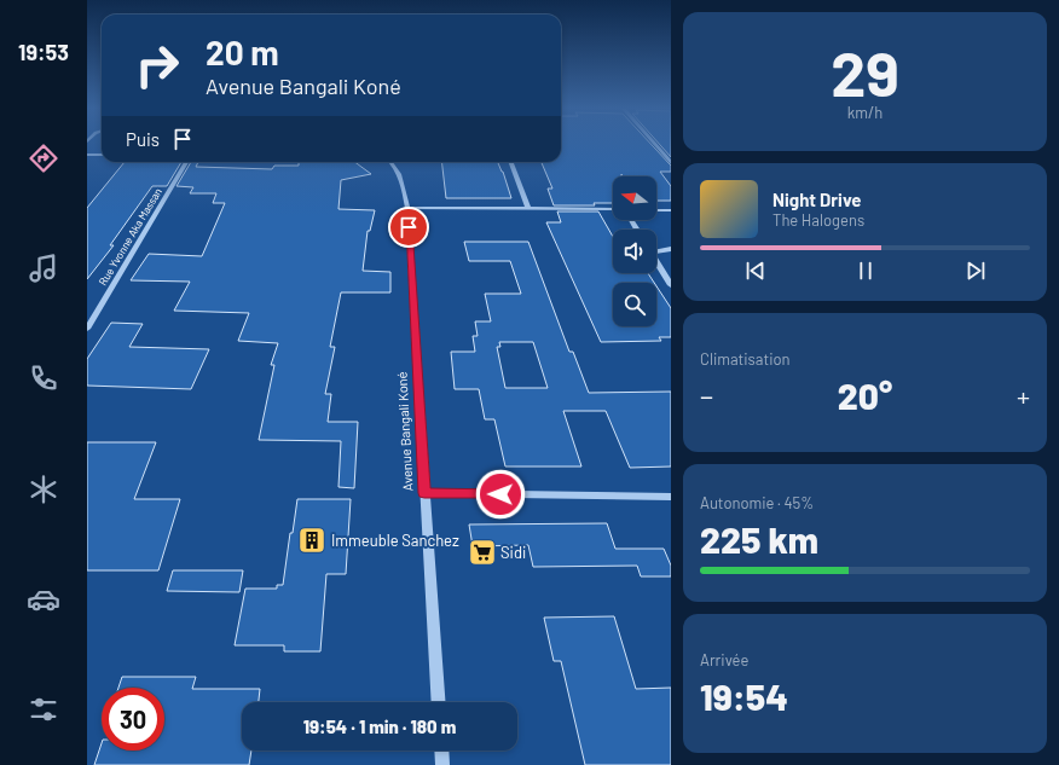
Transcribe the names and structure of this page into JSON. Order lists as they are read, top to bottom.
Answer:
{
  "streets": {
    "street": ["Rue Yvonne Aka Massan", "Avenue Bangali Koné"]
  },
  "places": {
    "building": ["Immeuble Sanchez"],
    "supermarket": ["Sidi"]
  },
  "north": "left",
  "page": {
    "tabs": "19:53",
    "tile": [
      ["29", "km/h"],
      "Climatisation",
      ["Autonomie · 45%", "225 km"],
      ["Arrivée", "19:54"]
    ],
    "turn": ["20 m", "Avenue Bangali Koné"],
    "then": "Puis",
    "song": ["Night Drive", "The Halogens"],
    "heat": ["−", "20°", "+"],
    "limit": "30",
    "trip": "19:54 · 1 min · 180 m"
  }
}
